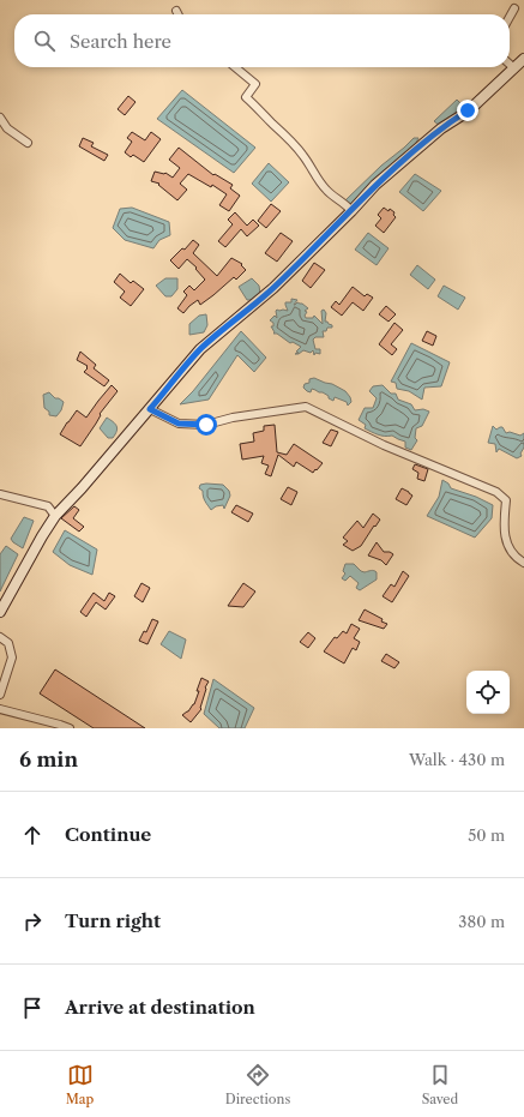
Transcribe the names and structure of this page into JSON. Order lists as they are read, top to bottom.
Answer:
{
  "page": {
    "search": "Search here",
    "heading": ["6 min", "Walk · 430 m"],
    "list": [
      ["Continue", "50 m"],
      ["Turn right", "380 m"],
      "Arrive at destination"
    ],
    "nav": ["Map", "Directions", "Saved"]
  }
}
